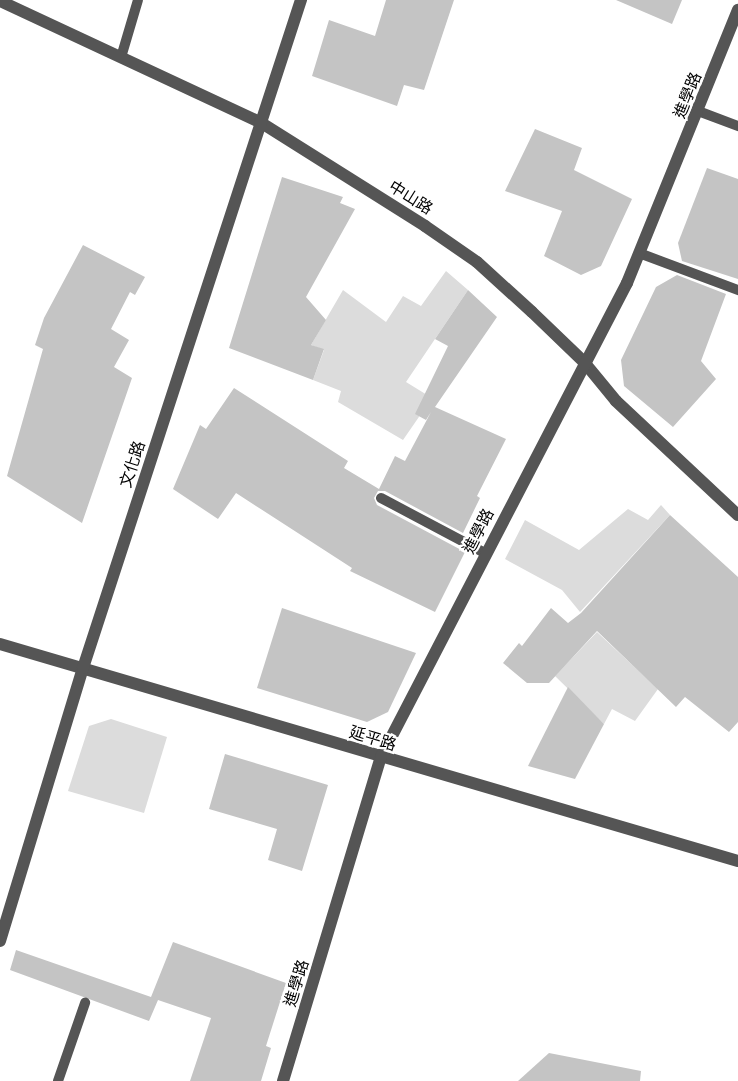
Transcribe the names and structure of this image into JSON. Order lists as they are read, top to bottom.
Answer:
{
  "streets": {
    "street": [
      "進學路",
      "中山路",
      "文化路",
      "延平路"
    ]
  },
  "crossings": [
    ["進學路", "中山路"],
    ["進學路", "延平路"],
    ["中山路", "文化路"],
    ["文化路", "延平路"]
  ]
}
